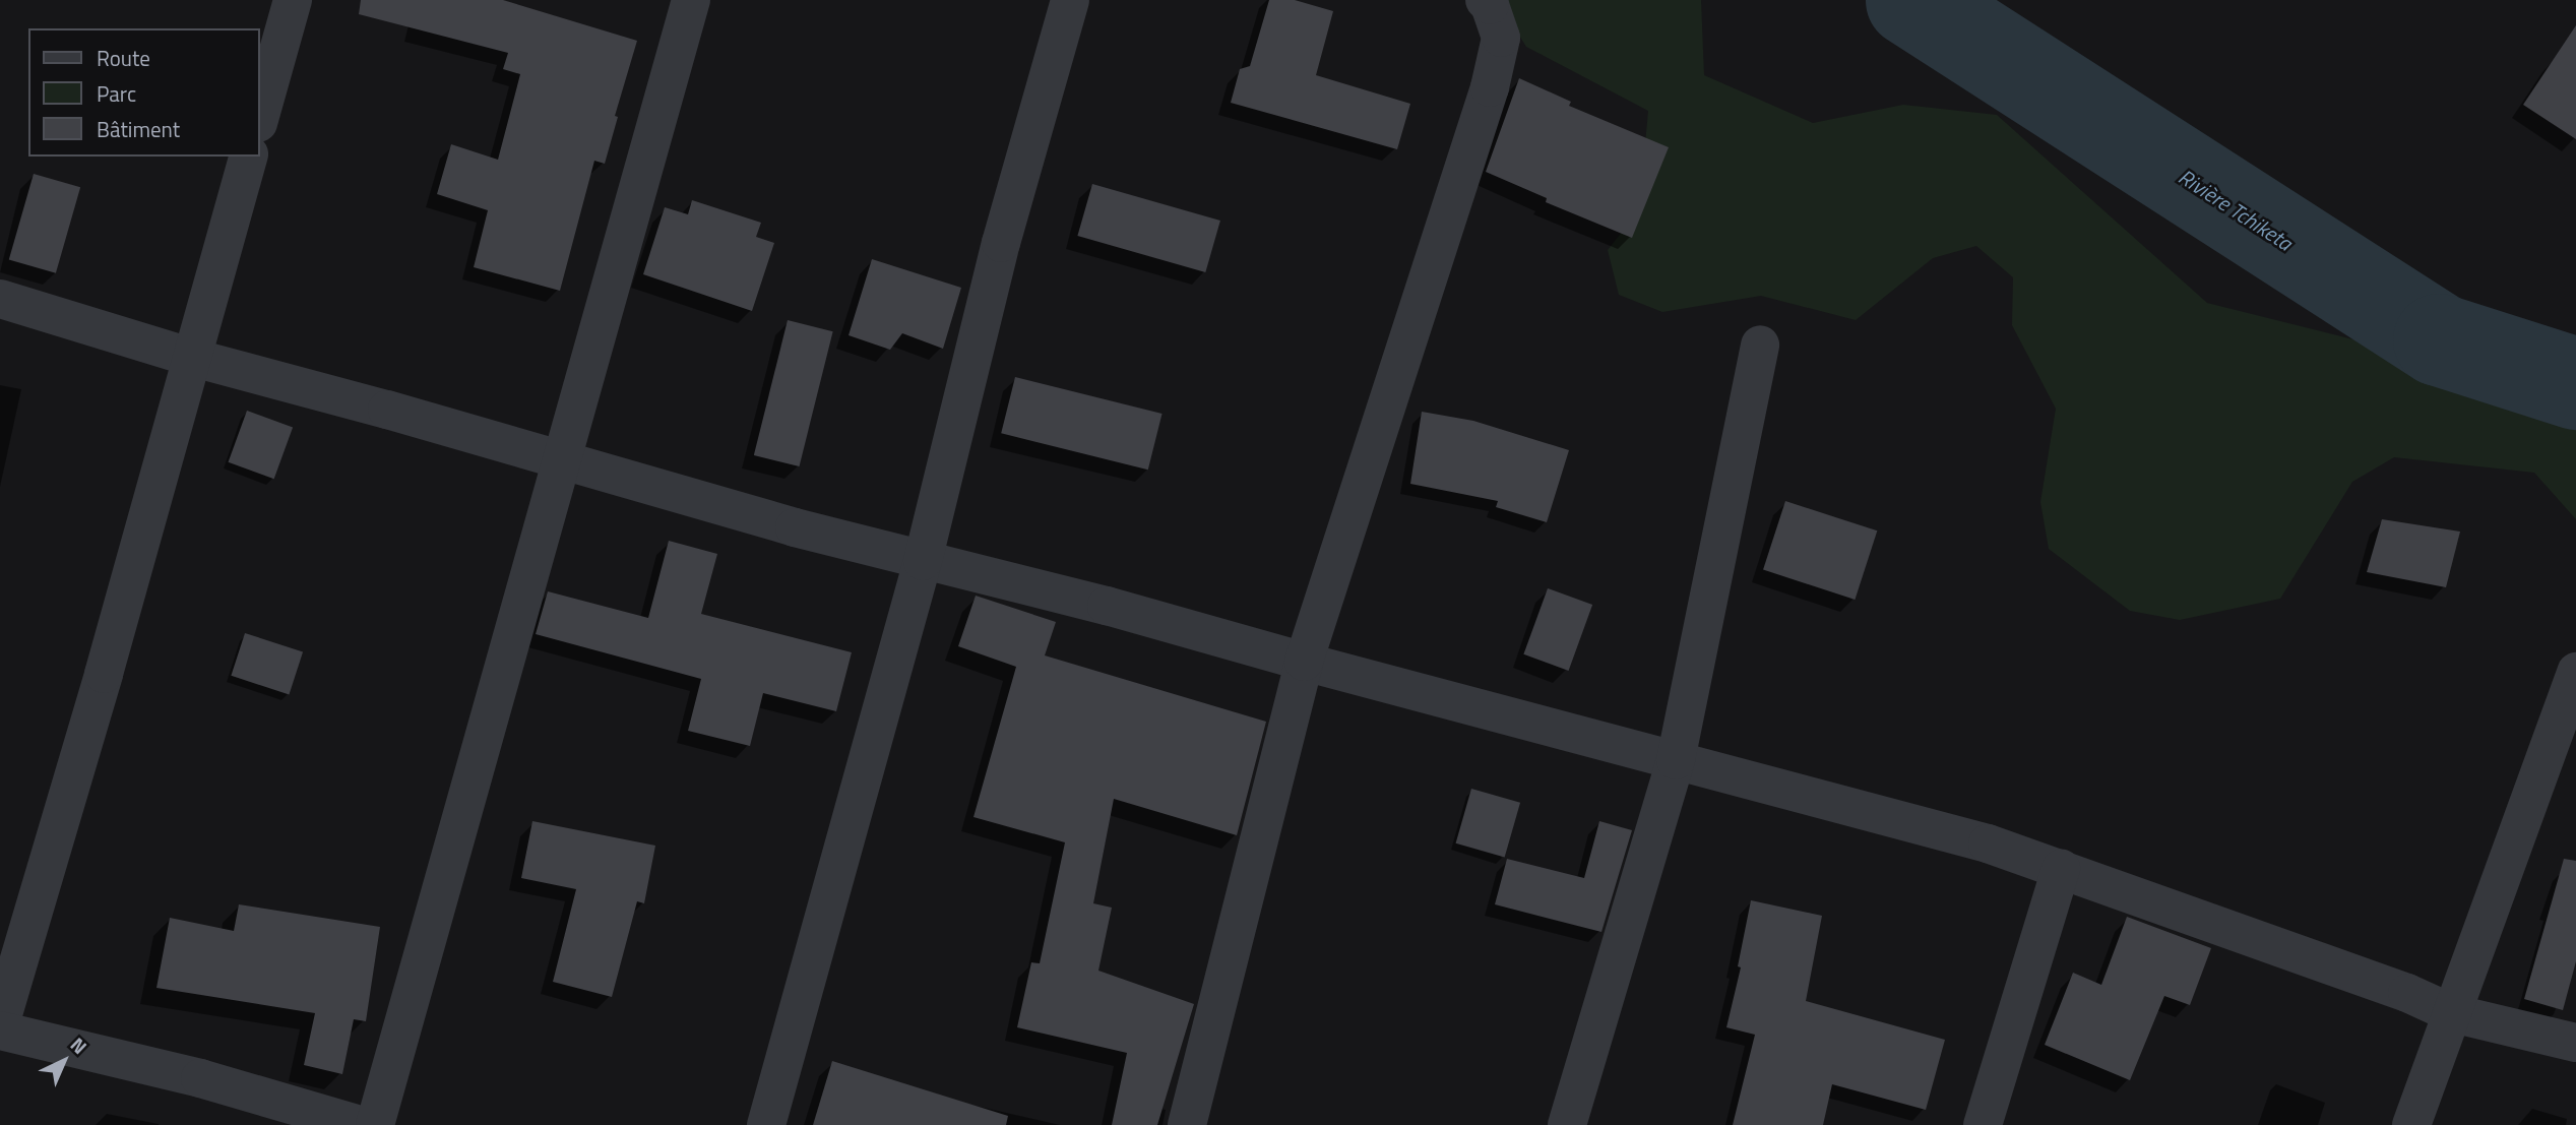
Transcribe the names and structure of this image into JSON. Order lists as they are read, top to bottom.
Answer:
{
  "water": ["Rivière Tchiketa"],
  "legend": ["Route", "Parc", "Bâtiment"],
  "north": "top right"
}
